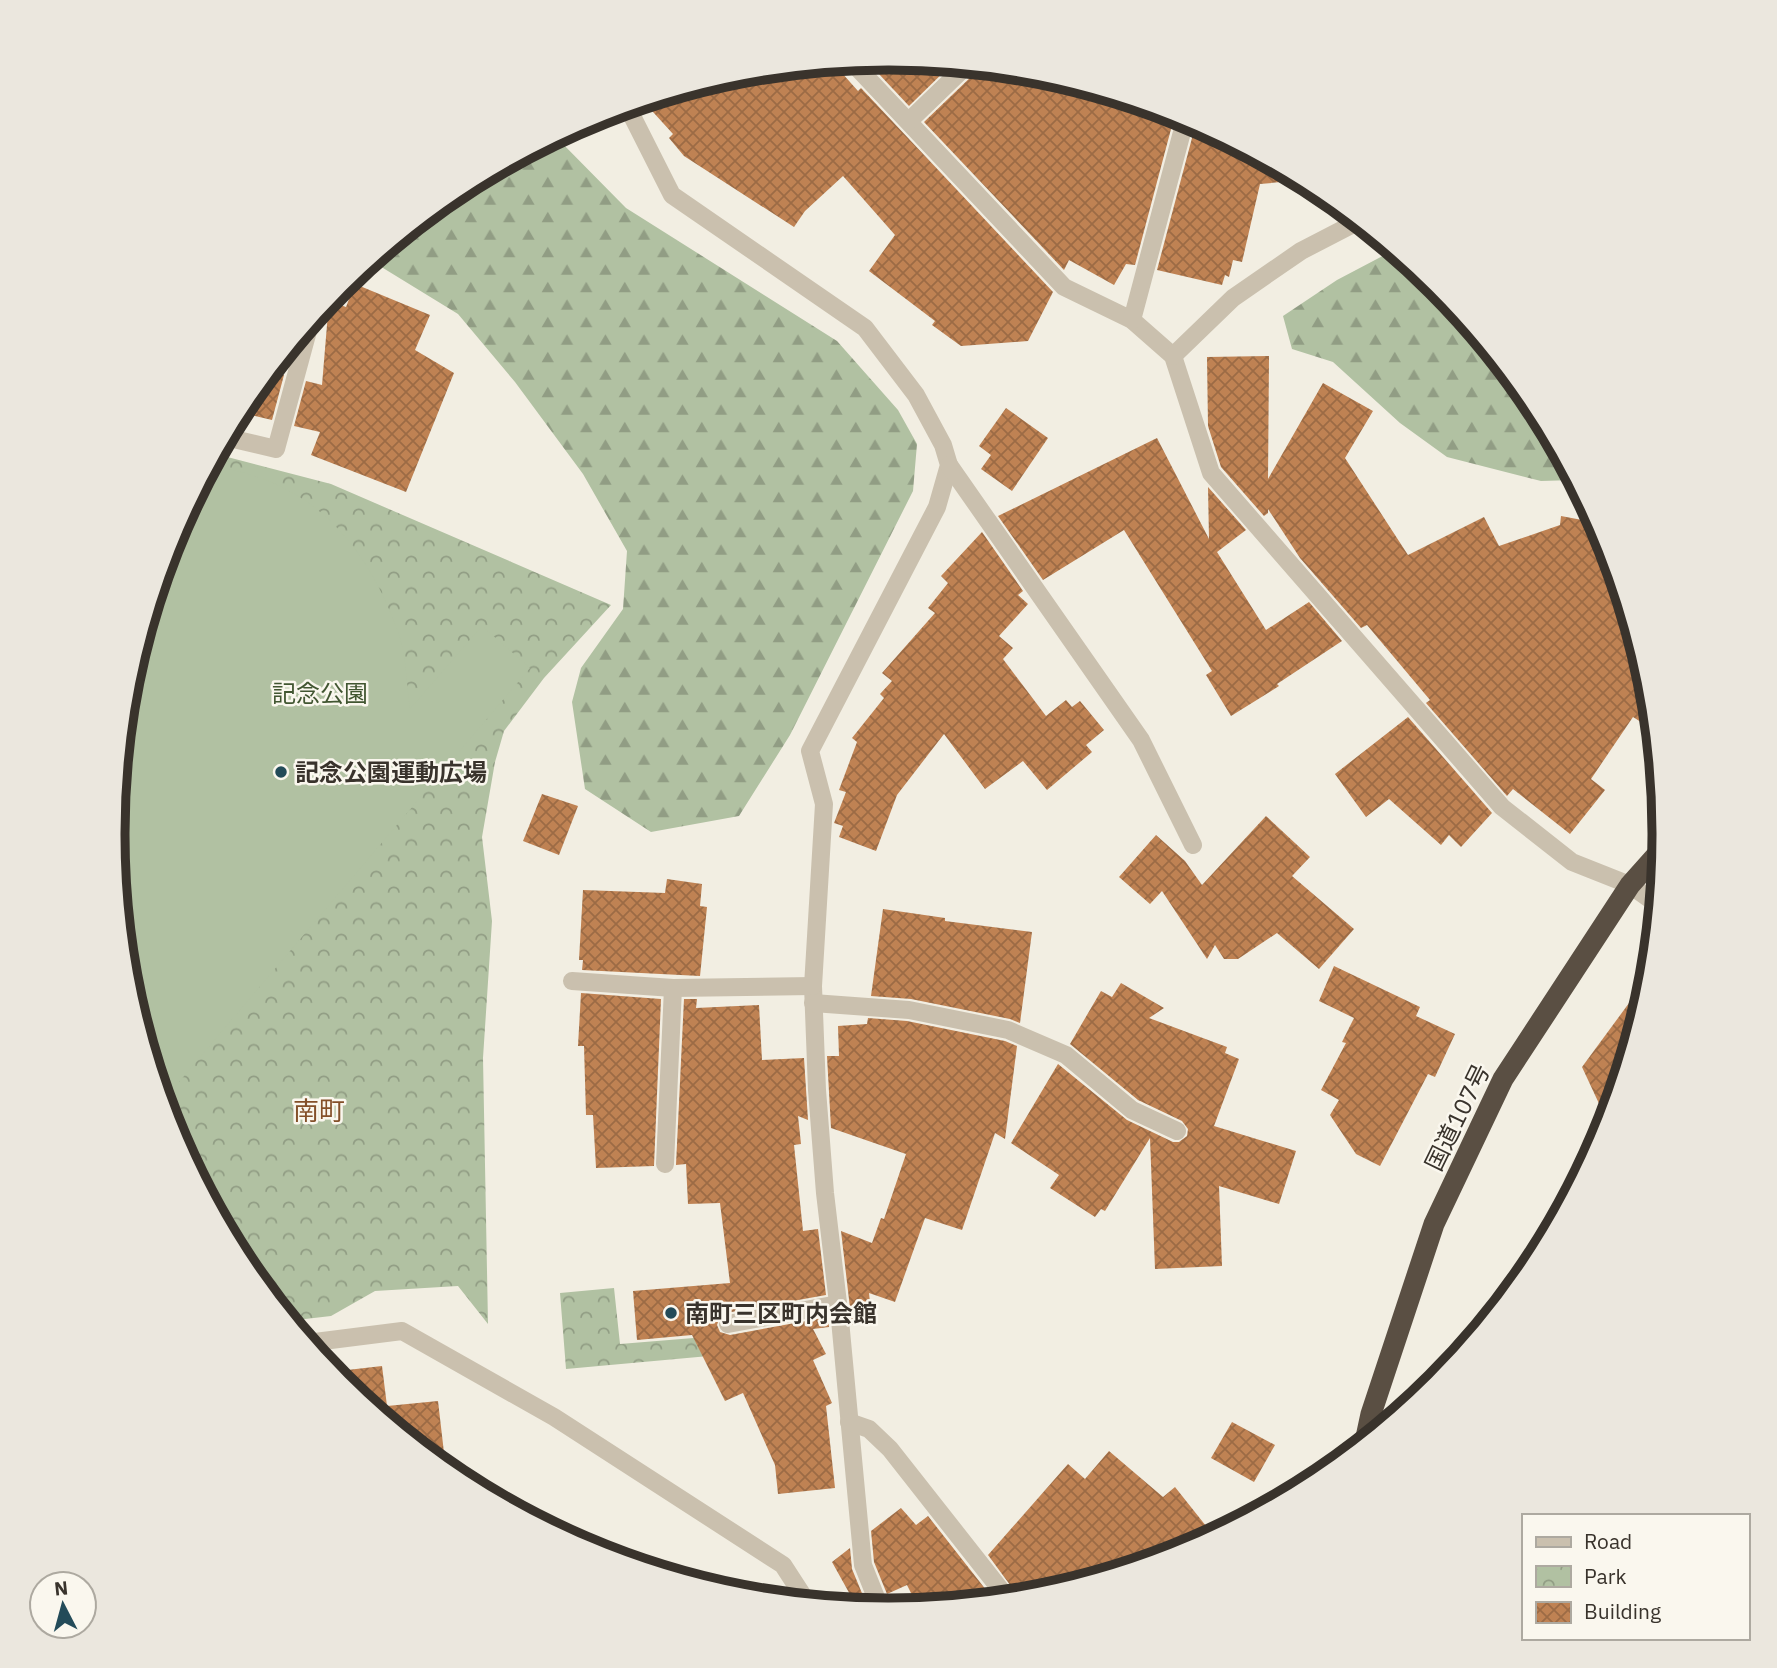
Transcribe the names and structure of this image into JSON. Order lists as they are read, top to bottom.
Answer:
{
  "streets": {
    "highway": ["国道107号"]
  },
  "districts": ["南町"],
  "parks": ["記念公園"],
  "places": ["記念公園運動広場", "南町三区町内会館"],
  "legend": ["Road", "Park", "Building"],
  "north": "top"
}
